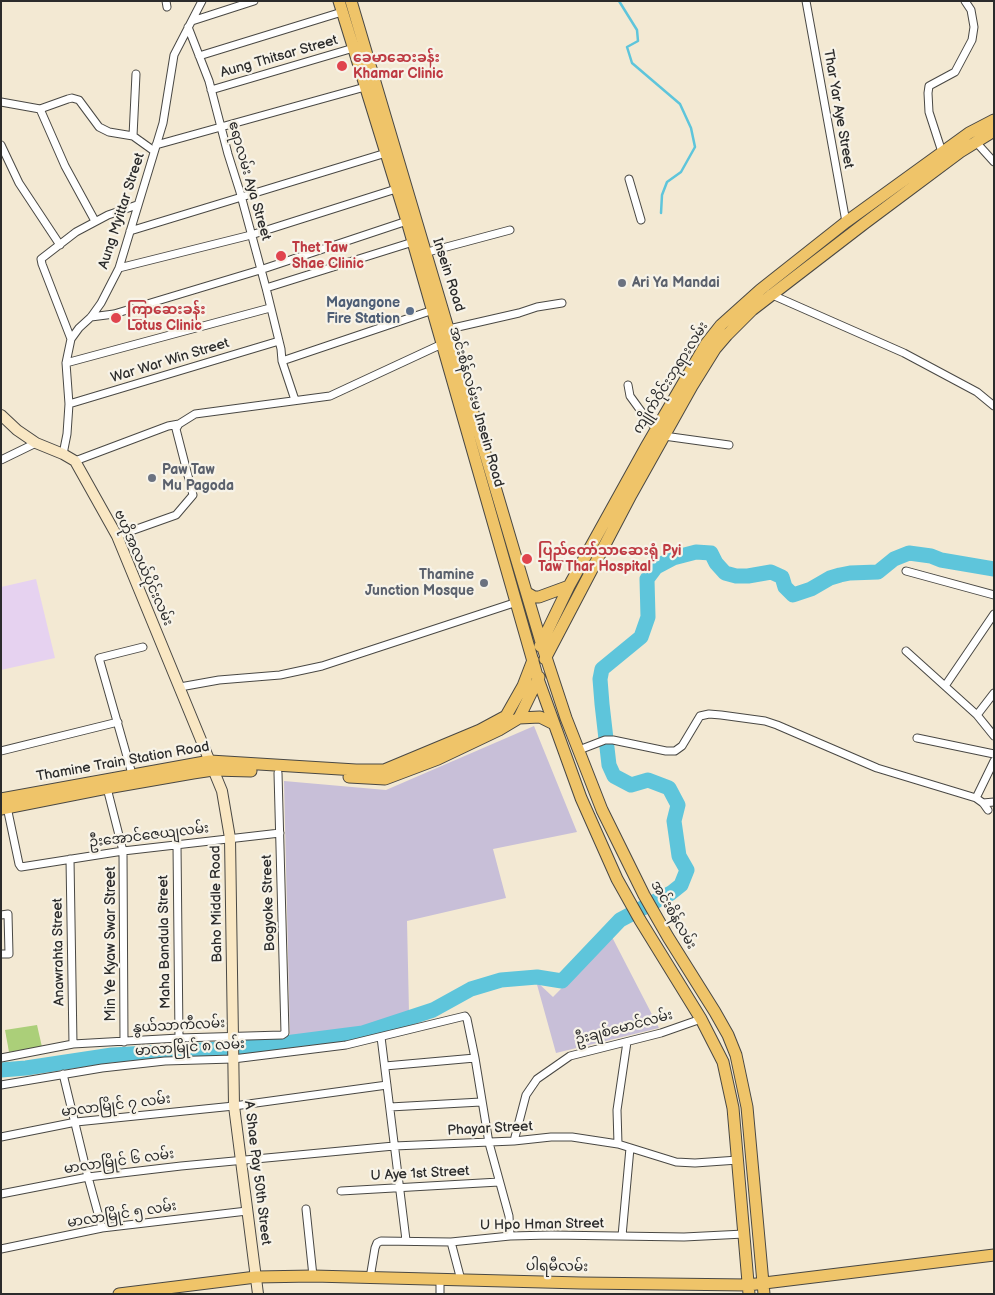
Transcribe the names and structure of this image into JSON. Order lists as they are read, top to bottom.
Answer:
{
  "streets": {
    "main road": [
      "Insein Road",
      "ကျိုက်ဝိုင်းဘုရားလမ်း",
      "အင်းစိန်လမ်းမ Insein Road",
      "Thamine Train Station Road",
      "အင်းစိန်လမ်း",
      "ပါရမီလမ်း"
    ],
    "street": [
      "Aung Thitsar Street",
      "Thar Yar Aye Street",
      "ဧရာလမ်း Aya Street",
      "Aung Myittar Street",
      "War War Win Street",
      "ဗဟိုအလယ်ပိုင်းလမ်း",
      "ဦးအောင်ဇေယျလမ်း",
      "Bogyoke Street",
      "Baho Middle Road",
      "Maha Bandula Street",
      "Min Ye Kyaw Swar Street",
      "Anawrahta Street",
      "နွယ်သာကီလမ်း",
      "ဦးချစ်မောင်လမ်း",
      "မာလာမြိုင် ၈ လမ်း",
      "မာလာမြိုင် ၇ လမ်း",
      "Phayar Street",
      "မာလာမြိုင် ၆ လမ်း",
      "A Shae Pay 50th Street",
      "U Aye 1st Street",
      "မာလာမြိုင် ၅ လမ်း",
      "U Hpo Hman Street"
    ]
  },
  "crossings": [
    ["Aung Thitsar Street", "ဧရာလမ်း Aya Street"],
    ["Aung Thitsar Street", "Insein Road"],
    ["Thar Yar Aye Street", "ကျိုက်ဝိုင်းဘုရားလမ်း"],
    ["ဧရာလမ်း Aya Street", "Aung Myittar Street"],
    ["ဧရာလမ်း Aya Street", "War War Win Street"],
    ["Insein Road", "အင်းစိန်လမ်းမ Insein Road"],
    ["Insein Road", "အင်းစိန်လမ်း"],
    ["ကျိုက်ဝိုင်းဘုရားလမ်း", "Thamine Train Station Road"],
    ["ကျိုက်ဝိုင်းဘုရားလမ်း", "အင်းစိန်လမ်း"],
    ["ဗဟိုအလယ်ပိုင်းလမ်း", "Thamine Train Station Road"],
    ["ဗဟိုအလယ်ပိုင်းလမ်း", "Baho Middle Road"],
    ["Thamine Train Station Road", "ဦးအောင်ဇေယျလမ်း"],
    ["Thamine Train Station Road", "Bogyoke Street"],
    ["Thamine Train Station Road", "Baho Middle Road"],
    ["Thamine Train Station Road", "အင်းစိန်လမ်း"],
    ["Thamine Train Station Road", "Min Ye Kyaw Swar Street"],
    ["ဦးအောင်ဇေယျလမ်း", "Bogyoke Street"],
    ["ဦးအောင်ဇေယျလမ်း", "Baho Middle Road"],
    ["ဦးအောင်ဇေယျလမ်း", "Maha Bandula Street"],
    ["ဦးအောင်ဇေယျလမ်း", "Min Ye Kyaw Swar Street"],
    ["ဦးအောင်ဇေယျလမ်း", "Anawrahta Street"],
    ["Bogyoke Street", "နွယ်သာကီလမ်း"],
    ["Baho Middle Road", "နွယ်သာကီလမ်း"],
    ["Baho Middle Road", "မာလာမြိုင် ၈ လမ်း"],
    ["Baho Middle Road", "A Shae Pay 50th Street"],
    ["အင်းစိန်လမ်း", "ပါရမီလမ်း"],
    ["Maha Bandula Street", "နွယ်သာကီလမ်း"],
    ["Min Ye Kyaw Swar Street", "နွယ်သာကီလမ်း"],
    ["Anawrahta Street", "နွယ်သာကီလမ်း"],
    ["ဦးချစ်မောင်လမ်း", "Phayar Street"],
    ["မာလာမြိုင် ၈ လမ်း", "A Shae Pay 50th Street"],
    ["မာလာမြိုင် ၇ လမ်း", "A Shae Pay 50th Street"],
    ["Phayar Street", "မာလာမြိုင် ၆ လမ်း"],
    ["Phayar Street", "A Shae Pay 50th Street"],
    ["မာလာမြိုင် ၆ လမ်း", "A Shae Pay 50th Street"],
    ["A Shae Pay 50th Street", "မာလာမြိုင် ၅ လမ်း"],
    ["A Shae Pay 50th Street", "ပါရမီလမ်း"],
    ["U Hpo Hman Street", "ပါရမီလမ်း"]
  ],
  "places": [
    "ခေမာဆေးခန်း Khamar Clinic",
    "Thet Taw Shae Clinic",
    "Ari Ya Mandai",
    "Mayangone Fire Station",
    "ကြာဆေးခန်း Lotus Clinic",
    "Paw Taw Mu Pagoda",
    "ပြည်တော်သာဆေးရုံ Pyi Taw Thar Hospital",
    "Thamine Junction Mosque"
  ]
}
